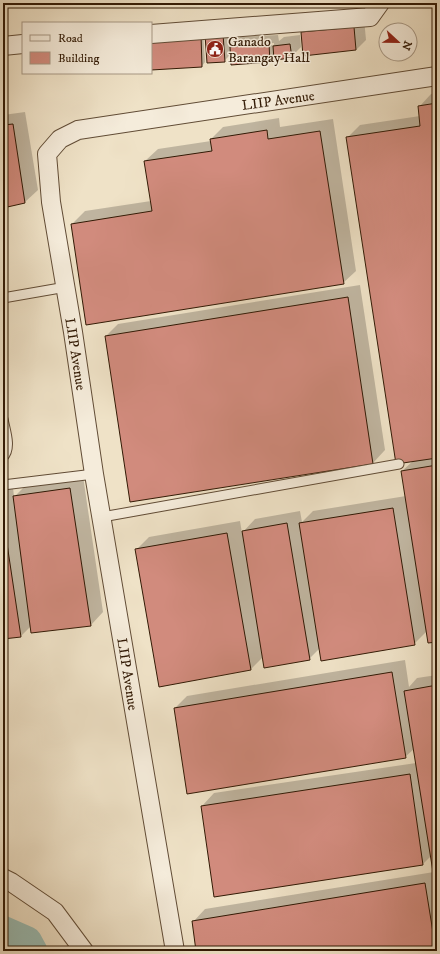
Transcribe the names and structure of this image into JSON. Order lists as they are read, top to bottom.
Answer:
{
  "streets": {
    "street": ["LIIP Avenue"]
  },
  "places": {
    "public building": ["Ganado Barangay Hall"]
  },
  "legend": ["Road", "Building"],
  "north": "right"
}
